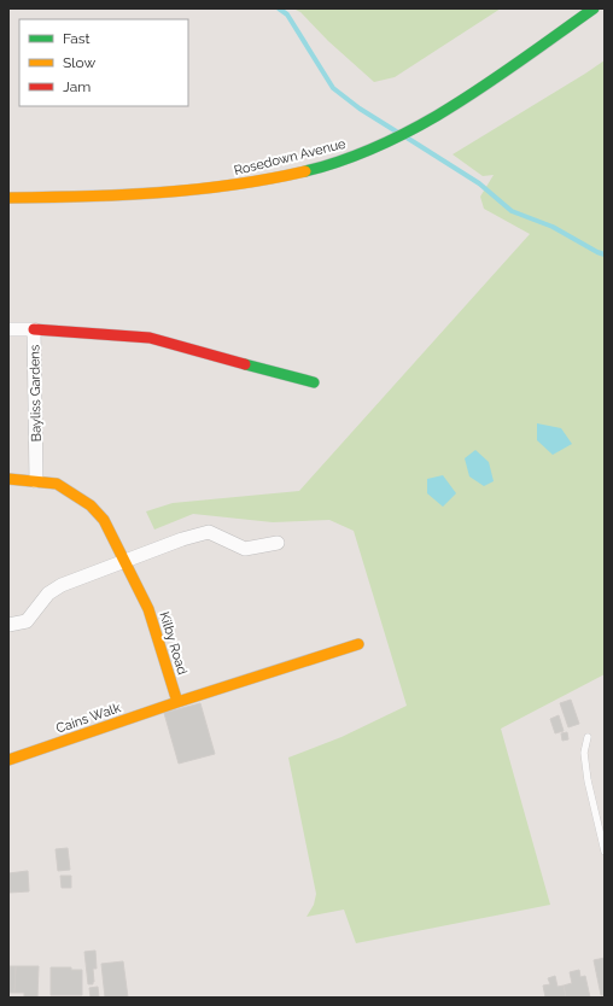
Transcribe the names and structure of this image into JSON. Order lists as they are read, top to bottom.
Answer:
{
  "streets": {
    "street": [
      "Rosedown Avenue",
      "Bayliss Gardens",
      "Kilby Road",
      "Cains Walk"
    ]
  },
  "crossings": [
    ["Bayliss Gardens", "Kilby Road"],
    ["Kilby Road", "Cains Walk"]
  ],
  "legend": ["Fast", "Slow", "Jam"]
}
